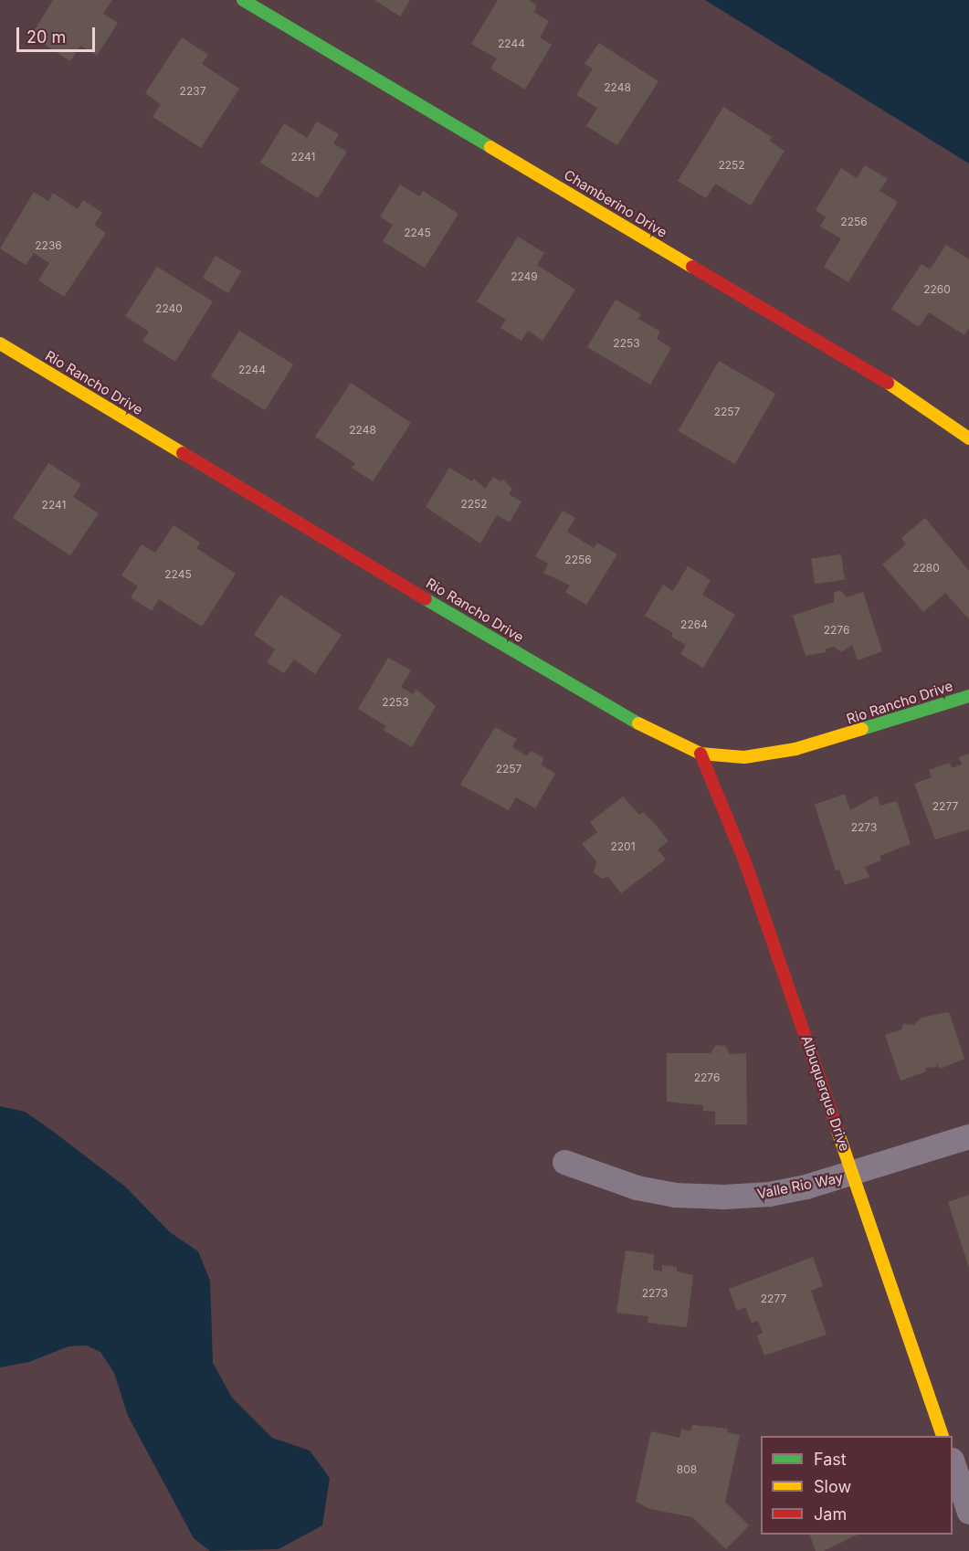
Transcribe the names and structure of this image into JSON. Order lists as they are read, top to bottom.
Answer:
{
  "streets": {
    "street": [
      "Chamberino Drive",
      "Rio Rancho Drive",
      "Albuquerque Drive",
      "Valle Rio Way"
    ]
  },
  "crossings": [
    ["Rio Rancho Drive", "Albuquerque Drive"],
    ["Albuquerque Drive", "Valle Rio Way"]
  ],
  "house_numbers": [
    "2244",
    "2248",
    "2237",
    "2241",
    "2252",
    "2256",
    "2245",
    "2236",
    "2249",
    "2260",
    "2240",
    "2253",
    "2244",
    "2257",
    "2248",
    "2252",
    "2241",
    "2256",
    "2280",
    "2245",
    "2264",
    "2276",
    "2253",
    "2257",
    "2277",
    "2273",
    "2201",
    "2276",
    "2273",
    "2277",
    "808"
  ],
  "legend": ["Fast", "Slow", "Jam"],
  "scale_bar": "20 m"
}
